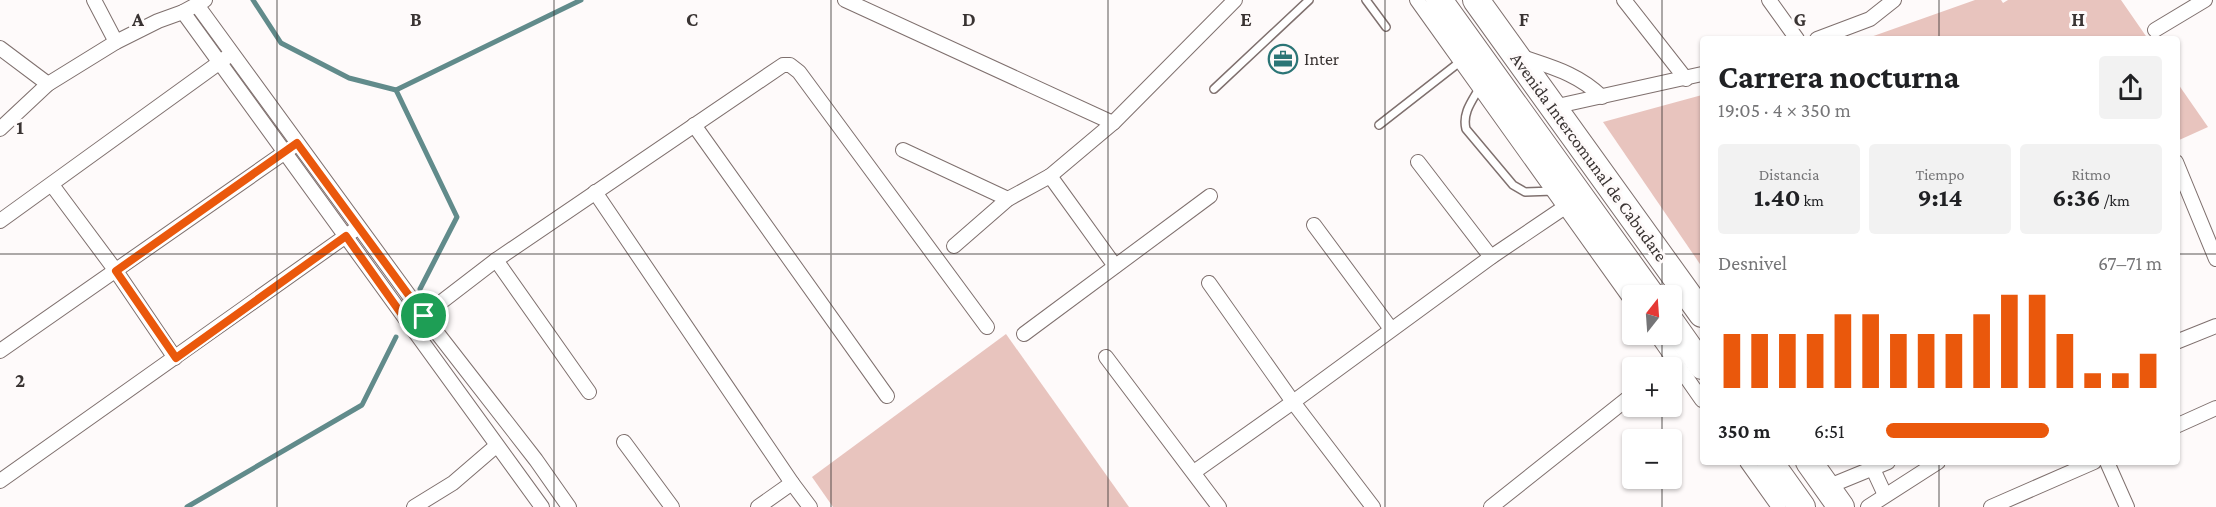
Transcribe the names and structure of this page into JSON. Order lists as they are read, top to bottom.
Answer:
{
  "streets": {
    "highway": ["Avenida Intercomunal de Cabudare"]
  },
  "places": {
    "office": ["Inter"]
  },
  "north": "top",
  "page": {
    "heading": ["Carrera nocturna", "19:05 · 4 × 350 m"],
    "stats": [
      ["Distancia", "1.40 km"],
      ["Tiempo", "9:14"],
      ["Ritmo", "6:36 /km"]
    ],
    "chart": ["Desnivel", "67–71 m"],
    "map_buttons": ["+", "−"],
    "list": [
      {
        "name": "350 m",
        "note": "6:51"
      }
    ]
  },
  "grid": {
    "columns": [
      "A",
      "B",
      "C",
      "D",
      "E",
      "F",
      "G",
      "H"
    ],
    "rows": ["1", "2"]
  }
}
